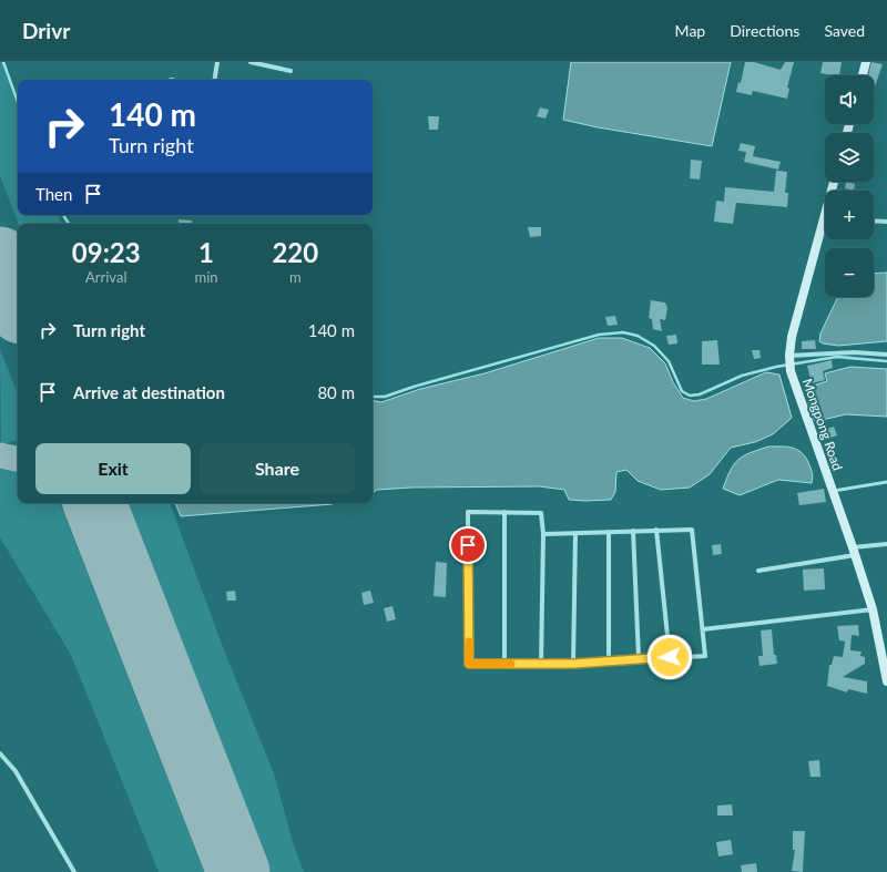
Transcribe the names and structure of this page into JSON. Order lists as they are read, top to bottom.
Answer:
{
  "streets": {
    "main road": ["Mongpong Road"]
  },
  "page": {
    "header": "Drivr",
    "nav": ["Map", "Directions", "Saved"],
    "map_buttons": ["+", "−"],
    "turn": ["140 m", "Turn right"],
    "then": "Then",
    "eta": [
      "09:23",
      "Arrival",
      "1",
      "min",
      "220",
      "m"
    ],
    "list": [
      {
        "name": "Turn right",
        "value": "140 m"
      },
      {
        "name": "Arrive at destination",
        "value": "80 m"
      }
    ],
    "buttons": ["Exit", "Share"]
  }
}
